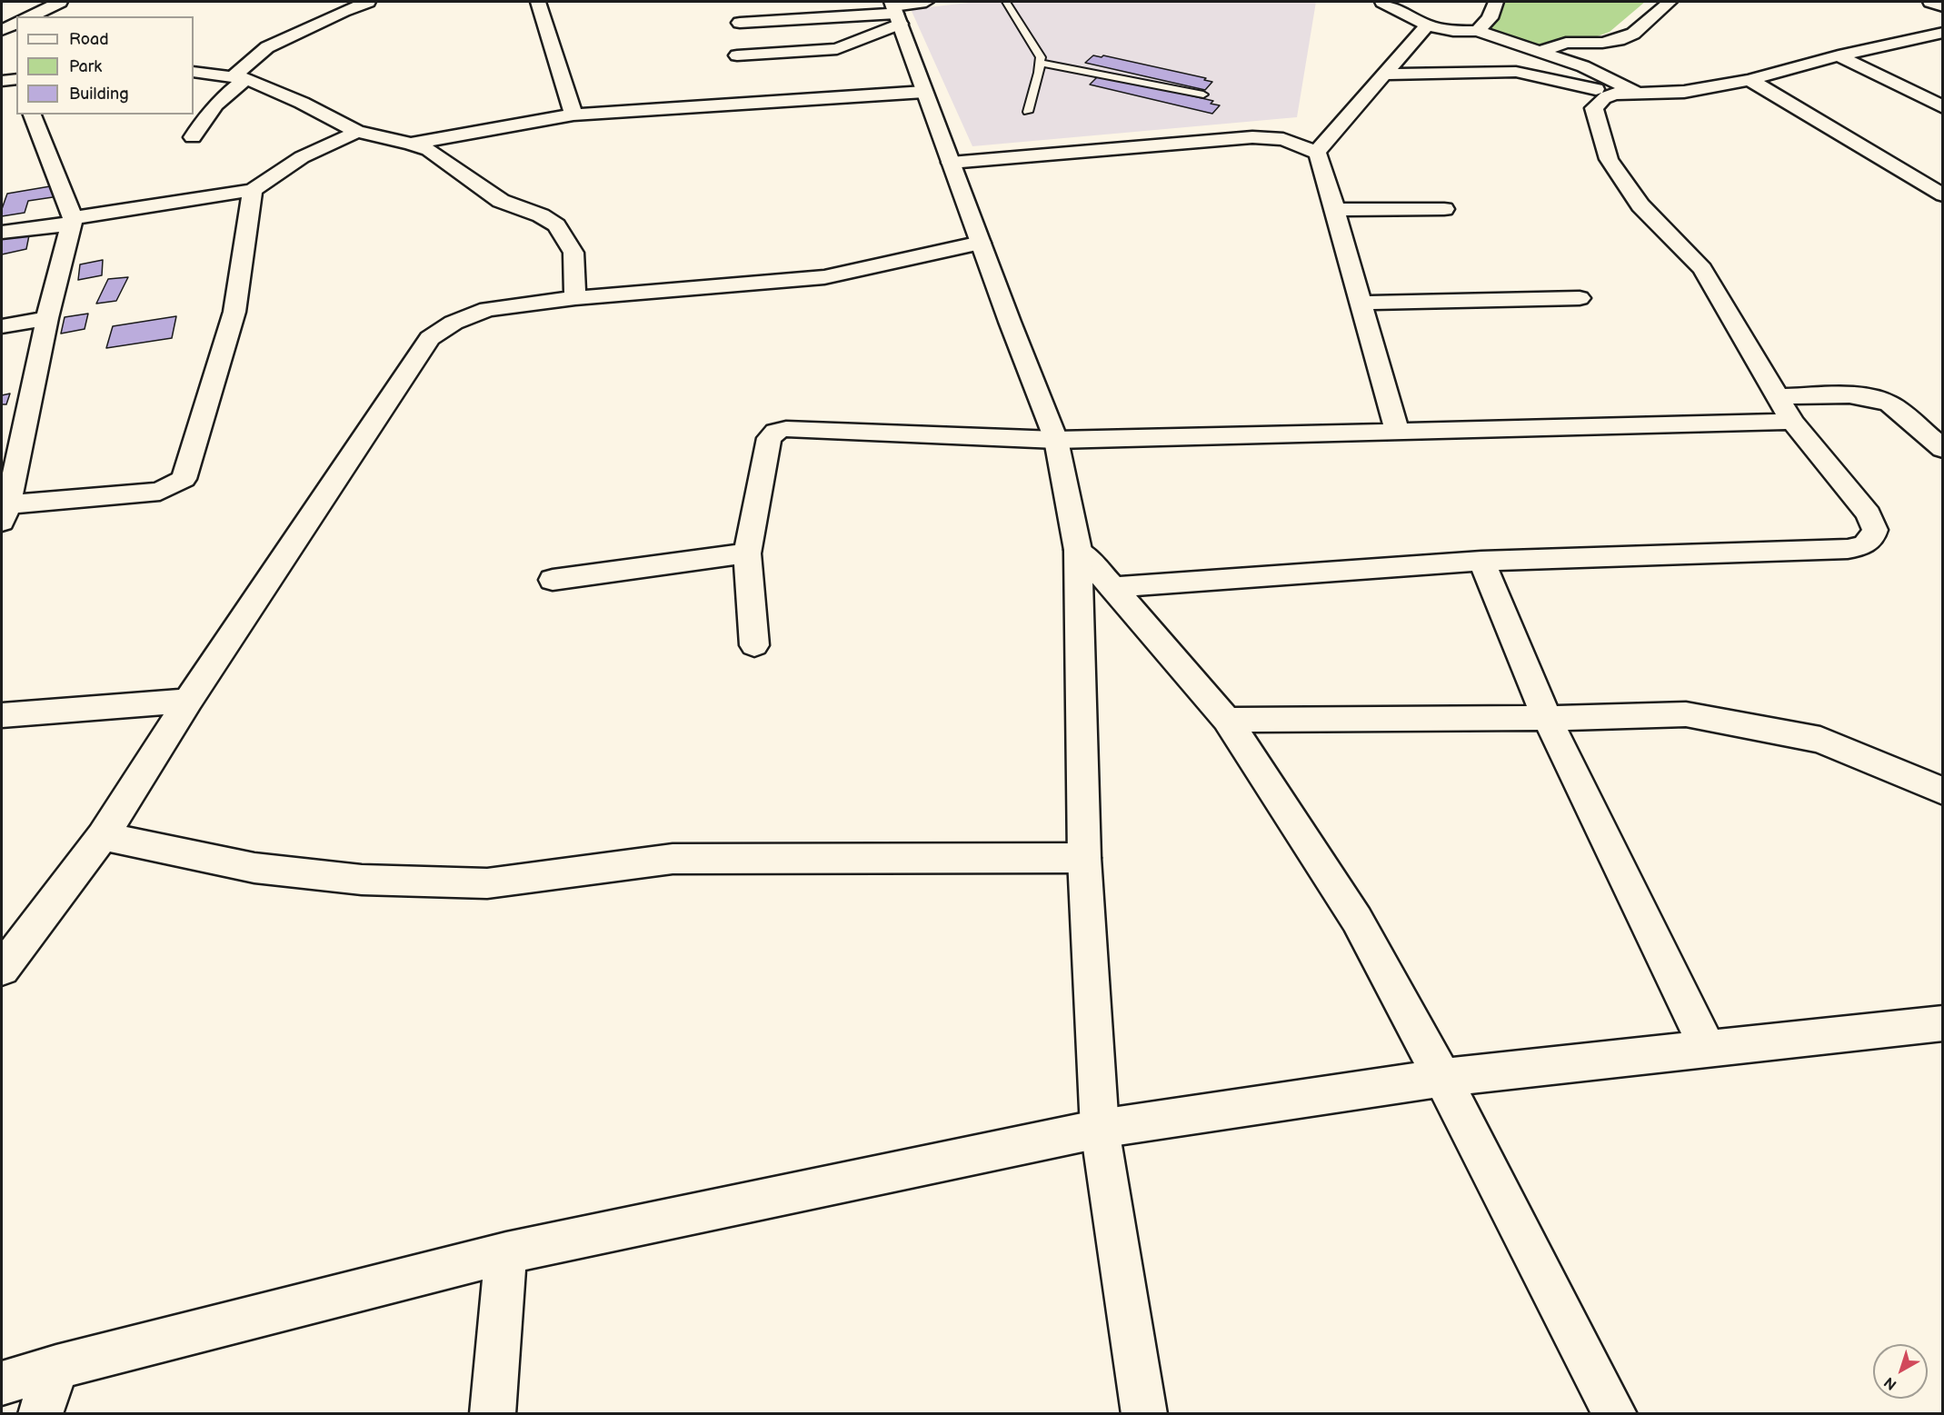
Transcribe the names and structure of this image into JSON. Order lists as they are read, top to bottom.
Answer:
{
  "legend": ["Road", "Park", "Building"],
  "north": "bottom left"
}
